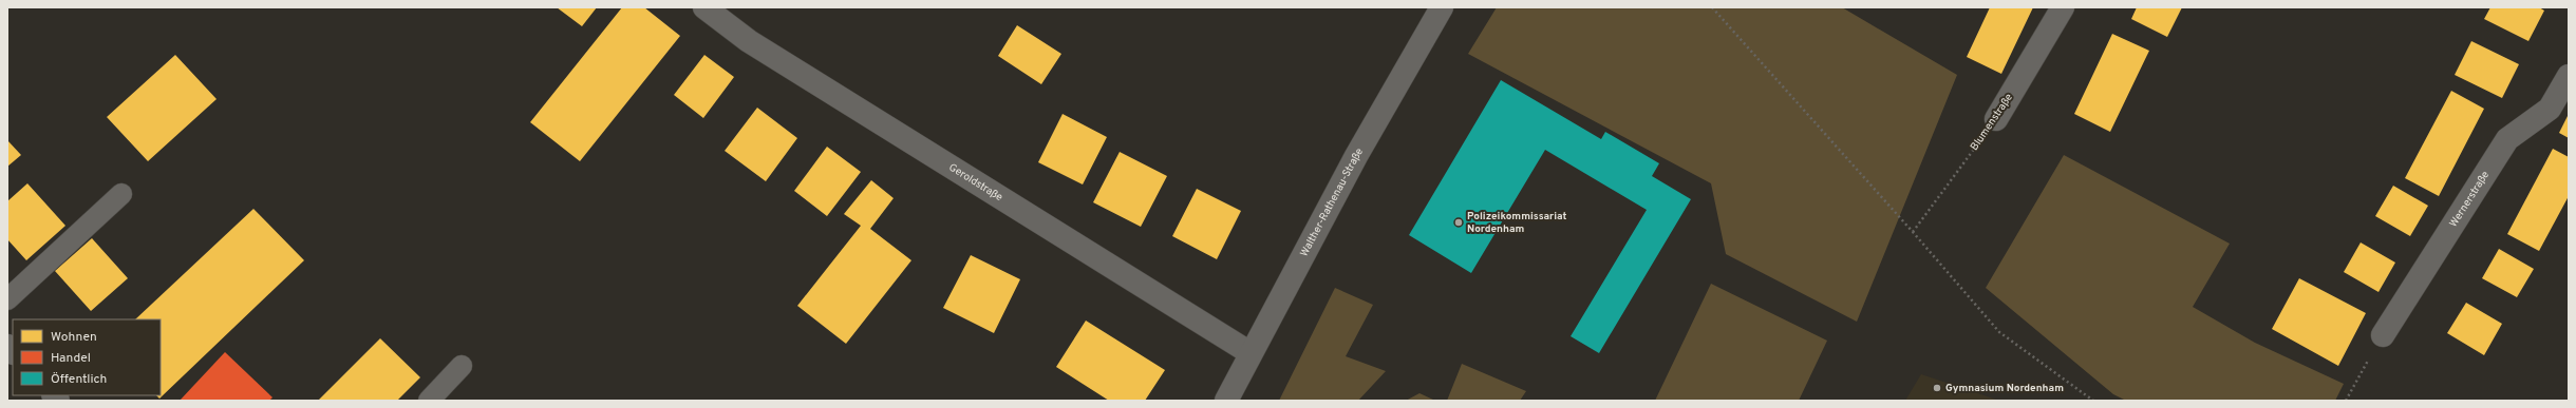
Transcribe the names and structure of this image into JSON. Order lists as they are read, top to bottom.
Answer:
{
  "streets": {
    "street": [
      "Blumenstraße",
      "Geroldstraße",
      "Wernerstraße",
      "Walther-Rathenau-Straße"
    ]
  },
  "crossings": [
    ["Geroldstraße", "Walther-Rathenau-Straße"]
  ],
  "places": ["Polizeikommissariat Nordenham", "Gymnasium Nordenham"],
  "legend": ["Wohnen", "Handel", "Öffentlich"]
}
